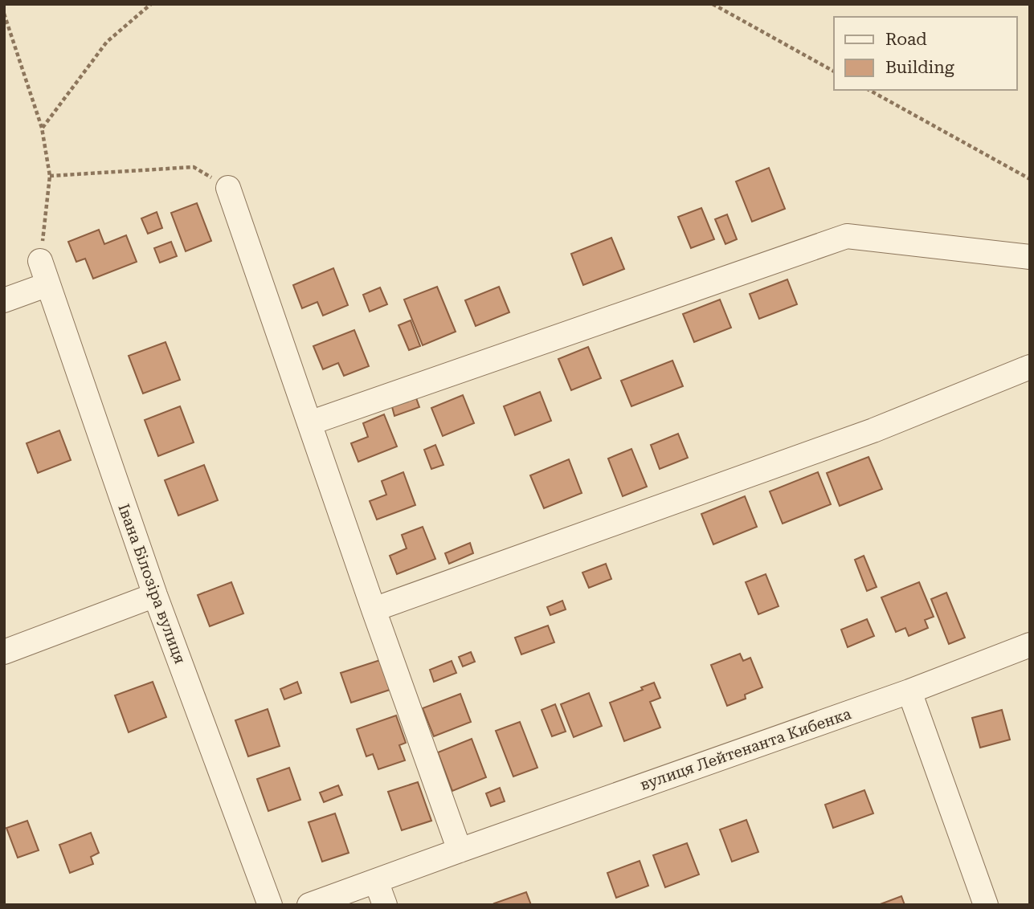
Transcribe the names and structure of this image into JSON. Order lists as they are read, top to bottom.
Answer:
{
  "streets": {
    "street": ["Івана Білозіра вулиця", "вулиця Лейтенанта Кибенка"]
  },
  "legend": ["Road", "Building"]
}
